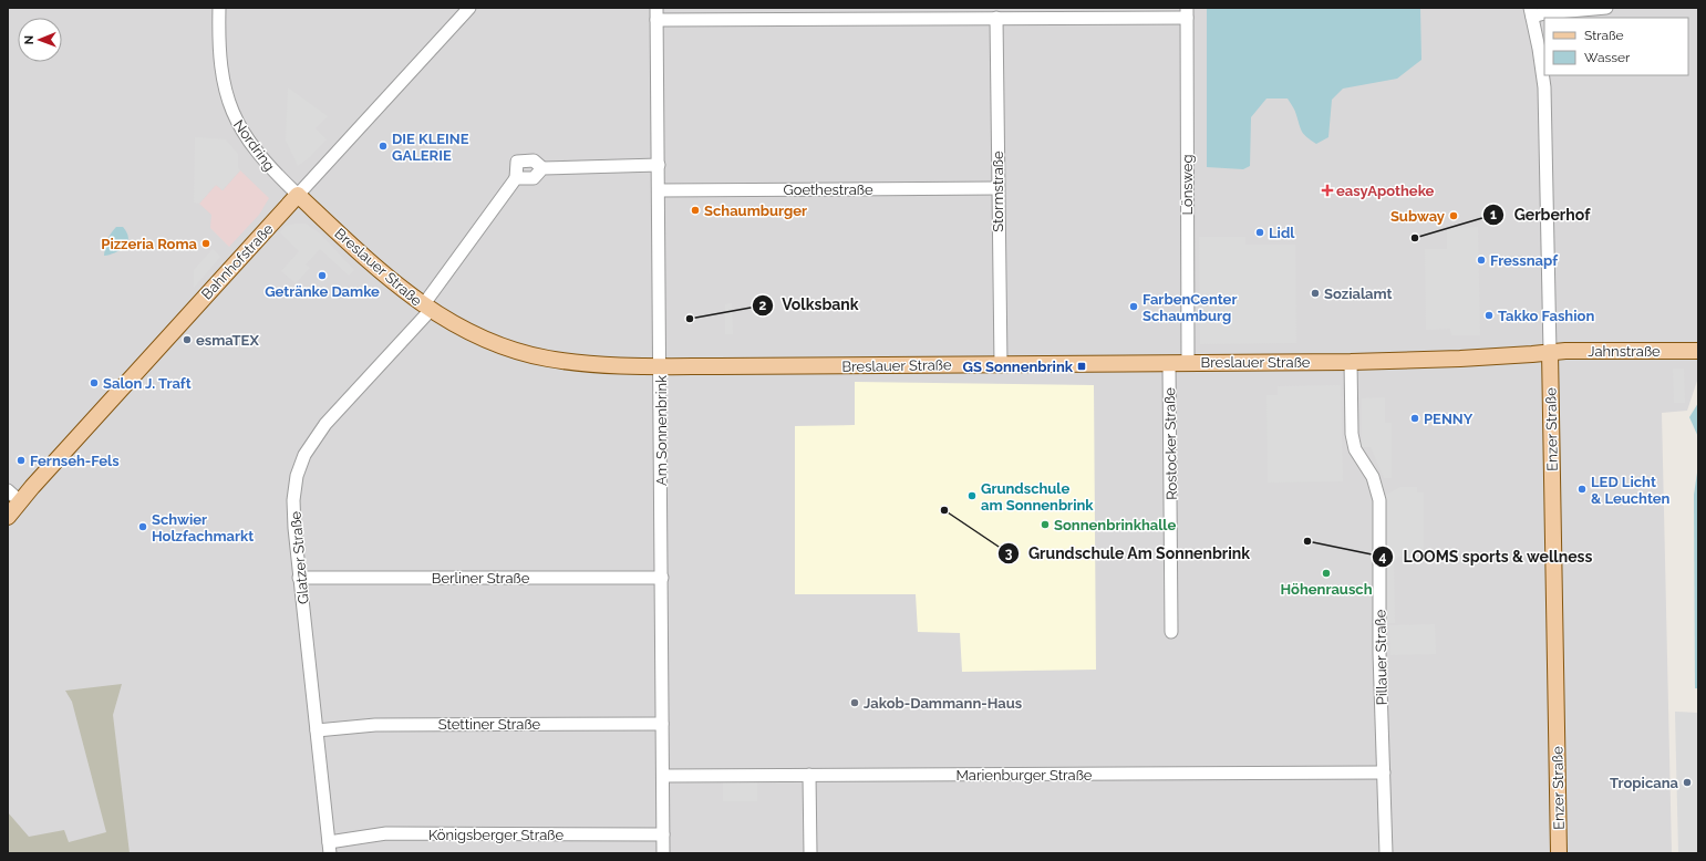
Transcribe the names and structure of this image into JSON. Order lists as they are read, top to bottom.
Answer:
{
  "streets": {
    "main road": [
      "Bahnhofstraße",
      "Breslauer Straße",
      "Jahnstraße",
      "Enzer Straße"
    ],
    "street": [
      "Nordring",
      "Lönsweg",
      "Goethestraße",
      "Stormstraße",
      "Am Sonnenbrink",
      "Rostocker Straße",
      "Glatzer Straße",
      "Berliner Straße",
      "Pillauer Straße",
      "Stettiner Straße",
      "Marienburger Straße",
      "Königsberger Straße"
    ]
  },
  "crossings": [
    ["Nordring", "Bahnhofstraße"],
    ["Nordring", "Breslauer Straße"],
    ["Lönsweg", "Breslauer Straße"],
    ["Goethestraße", "Stormstraße"],
    ["Goethestraße", "Am Sonnenbrink"],
    ["Stormstraße", "Breslauer Straße"],
    ["Bahnhofstraße", "Breslauer Straße"],
    ["Breslauer Straße", "Jahnstraße"],
    ["Breslauer Straße", "Enzer Straße"],
    ["Breslauer Straße", "Am Sonnenbrink"],
    ["Breslauer Straße", "Rostocker Straße"],
    ["Breslauer Straße", "Glatzer Straße"],
    ["Breslauer Straße", "Pillauer Straße"],
    ["Jahnstraße", "Enzer Straße"],
    ["Am Sonnenbrink", "Berliner Straße"],
    ["Am Sonnenbrink", "Stettiner Straße"],
    ["Am Sonnenbrink", "Marienburger Straße"],
    ["Am Sonnenbrink", "Königsberger Straße"],
    ["Glatzer Straße", "Berliner Straße"],
    ["Glatzer Straße", "Stettiner Straße"],
    ["Glatzer Straße", "Königsberger Straße"],
    ["Pillauer Straße", "Marienburger Straße"]
  ],
  "places": {
    "other": [
      "DIE KLEINE GALERIE",
      "Schaumburger",
      "Subway",
      "Lidl",
      "Gerberhof",
      "Pizzeria Roma",
      "Fressnapf",
      "Getränke Damke",
      "Sozialamt",
      "FarbenCenter Schaumburg",
      "Takko Fashion",
      "Volksbank",
      "esmaTEX",
      "Salon J. Traft",
      "PENNY",
      "Fernseh-Fels",
      "LED Licht & Leuchten",
      "Grundschule am Sonnenbrink",
      "Grundschule Am Sonnenbrink",
      "Sonnenbrinkhalle",
      "Schwier Holzfachmarkt",
      "LOOMS sports & wellness",
      "Höhenrausch",
      "Jakob-Dammann-Haus",
      "Tropicana"
    ],
    "health": ["easyApotheke"],
    "transit": ["GS Sonnenbrink"]
  },
  "legend": ["Straße", "Wasser"],
  "north": "left"
}
